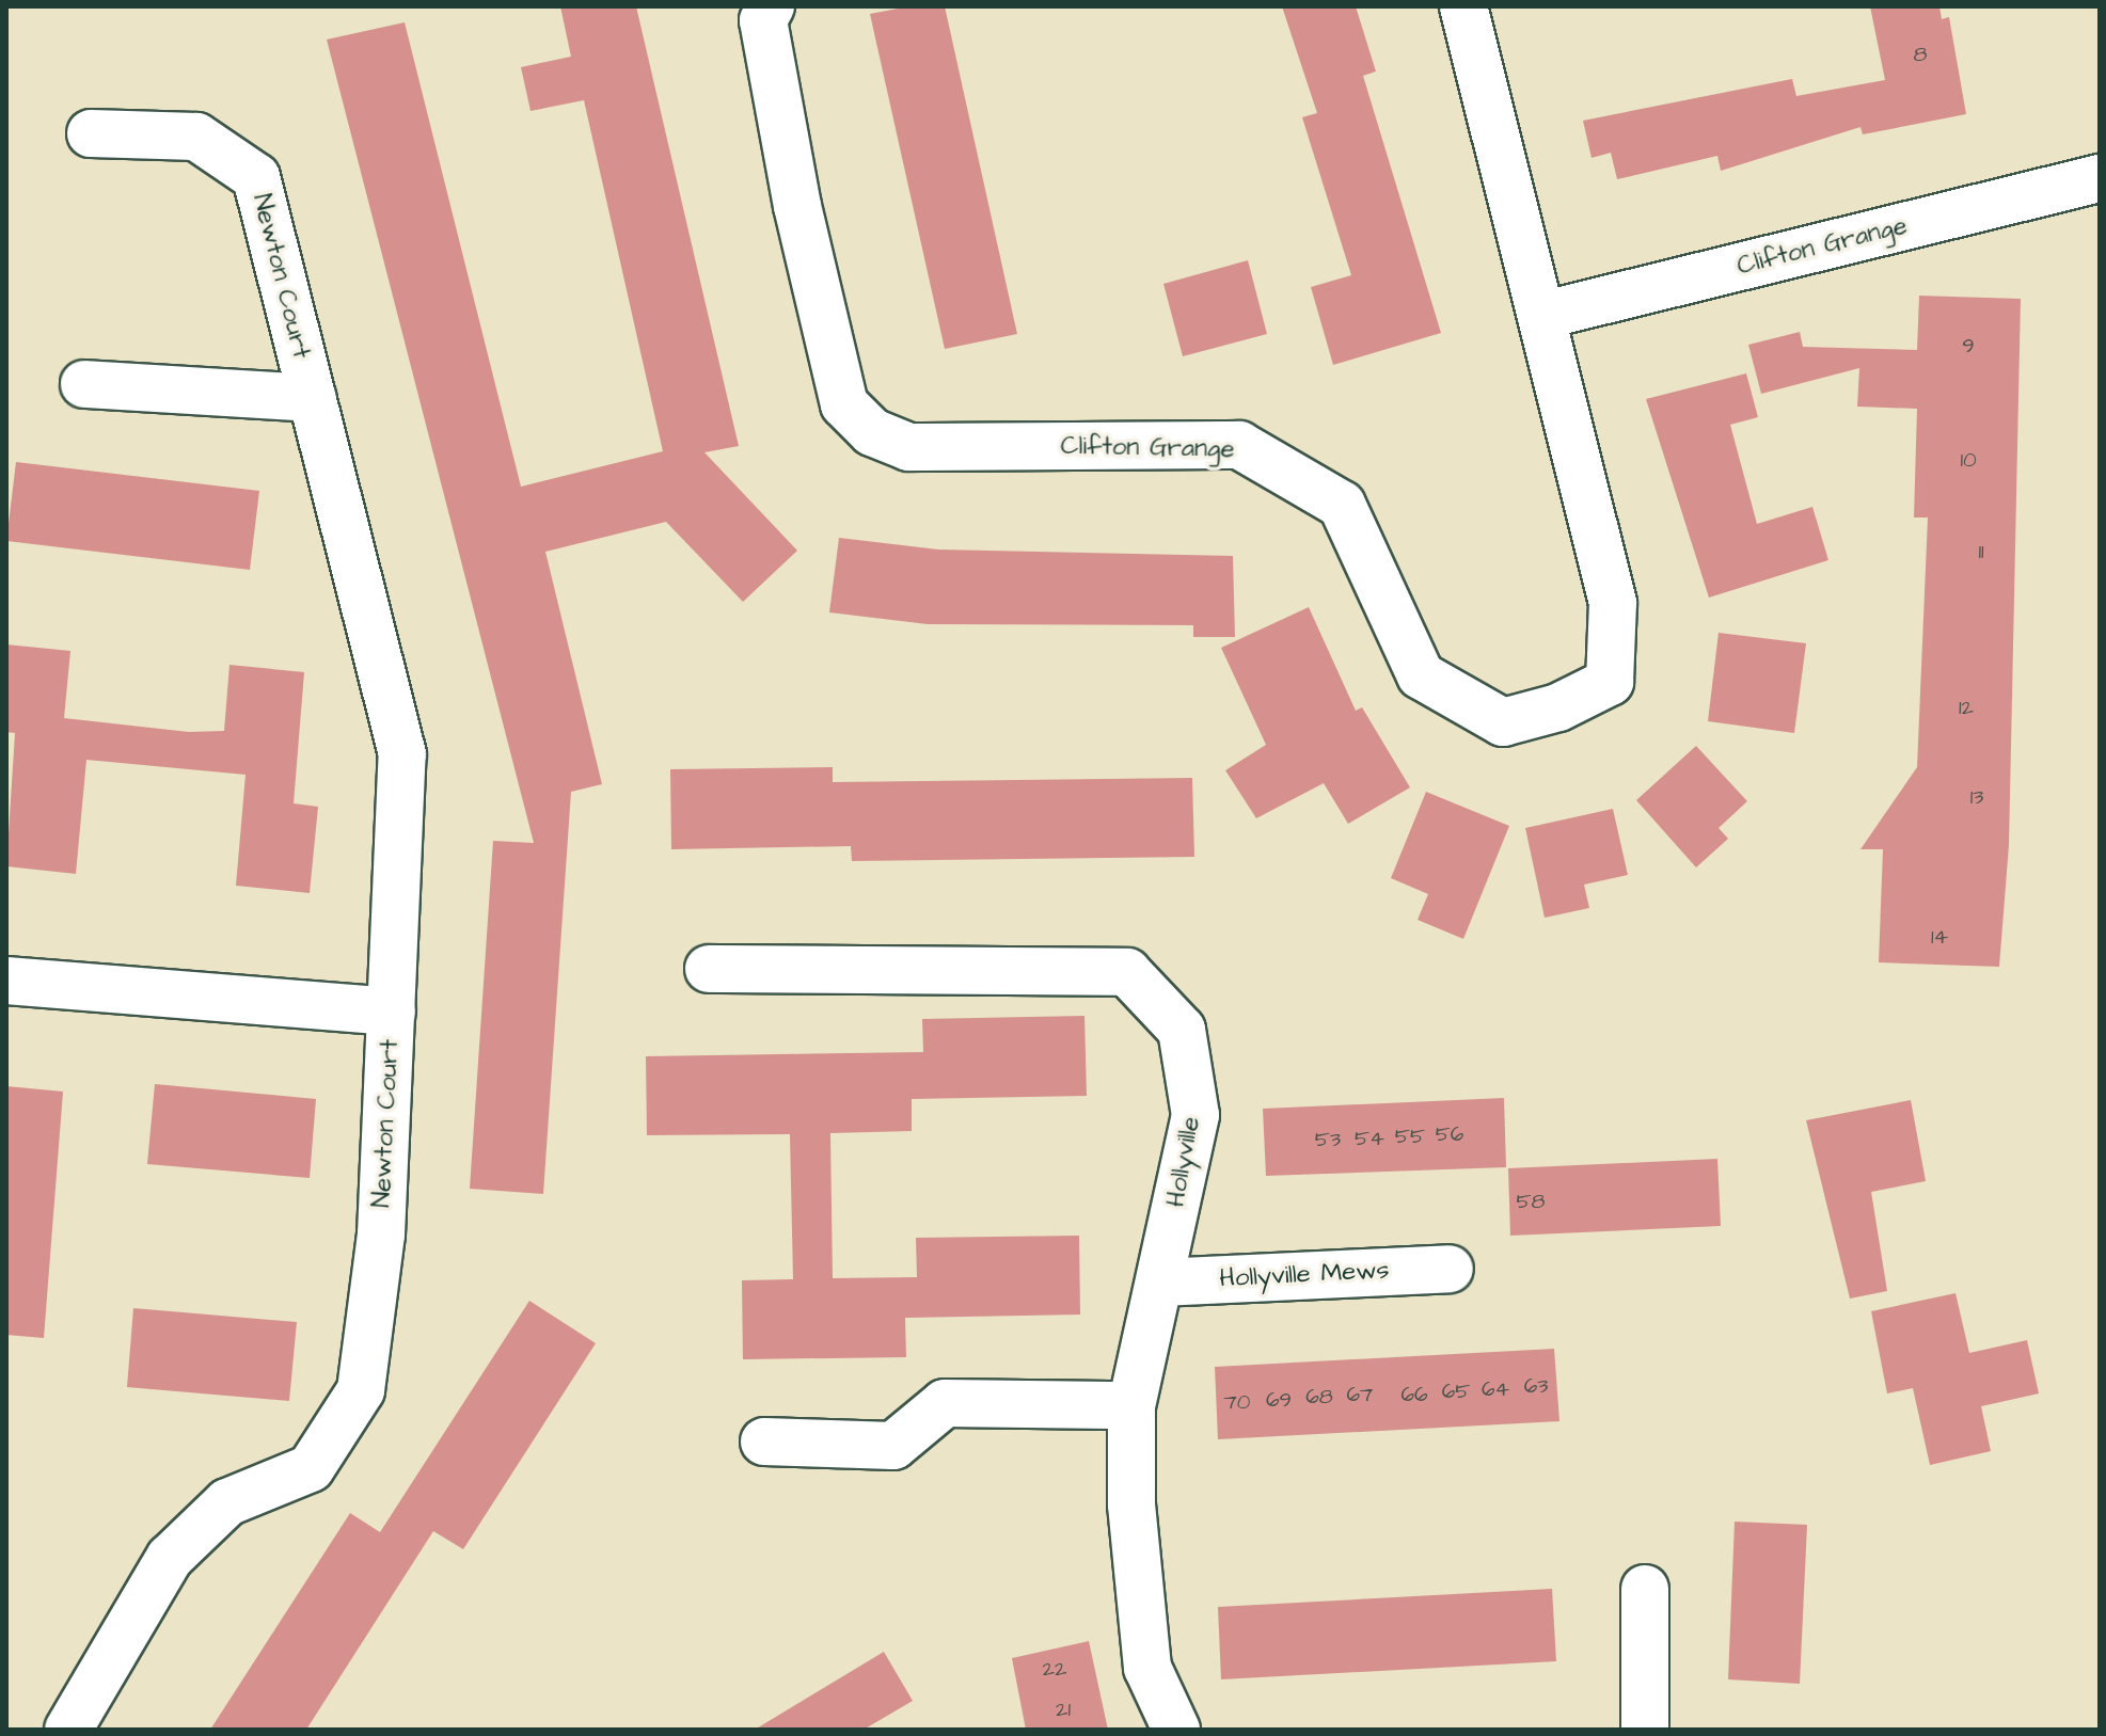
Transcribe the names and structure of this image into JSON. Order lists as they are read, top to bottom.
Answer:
{
  "streets": {
    "street": [
      "Clifton Grange",
      "Newton Court",
      "Hollyville",
      "Hollyville Mews"
    ]
  },
  "crossings": [
    ["Hollyville", "Hollyville Mews"]
  ],
  "house_numbers": [
    "8",
    "9",
    "10",
    "11",
    "12",
    "13",
    "14",
    "56",
    "55",
    "54",
    "53",
    "58",
    "63",
    "64",
    "65",
    "67",
    "66",
    "68",
    "69",
    "70",
    "22",
    "21"
  ]
}
